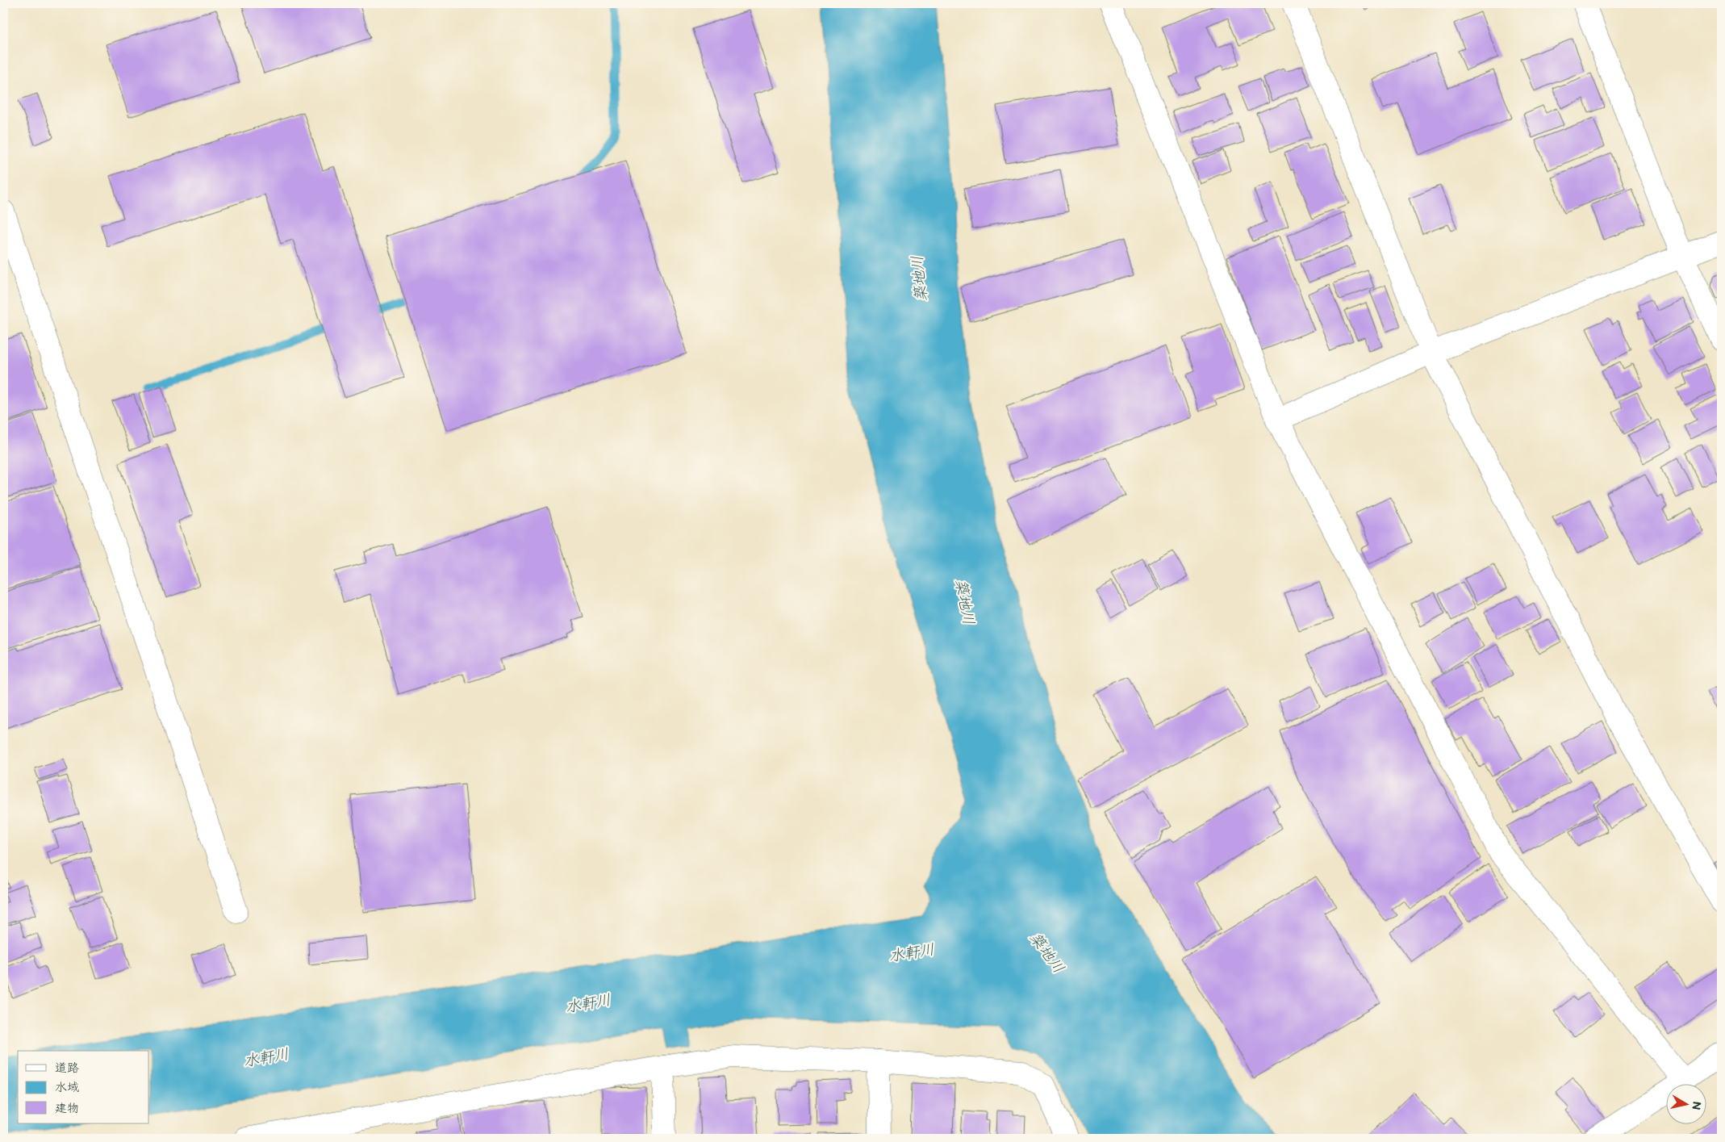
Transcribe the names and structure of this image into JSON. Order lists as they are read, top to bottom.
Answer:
{
  "water": ["築地川", "水軒川"],
  "legend": ["道路", "水域", "建物"],
  "north": "right"
}
